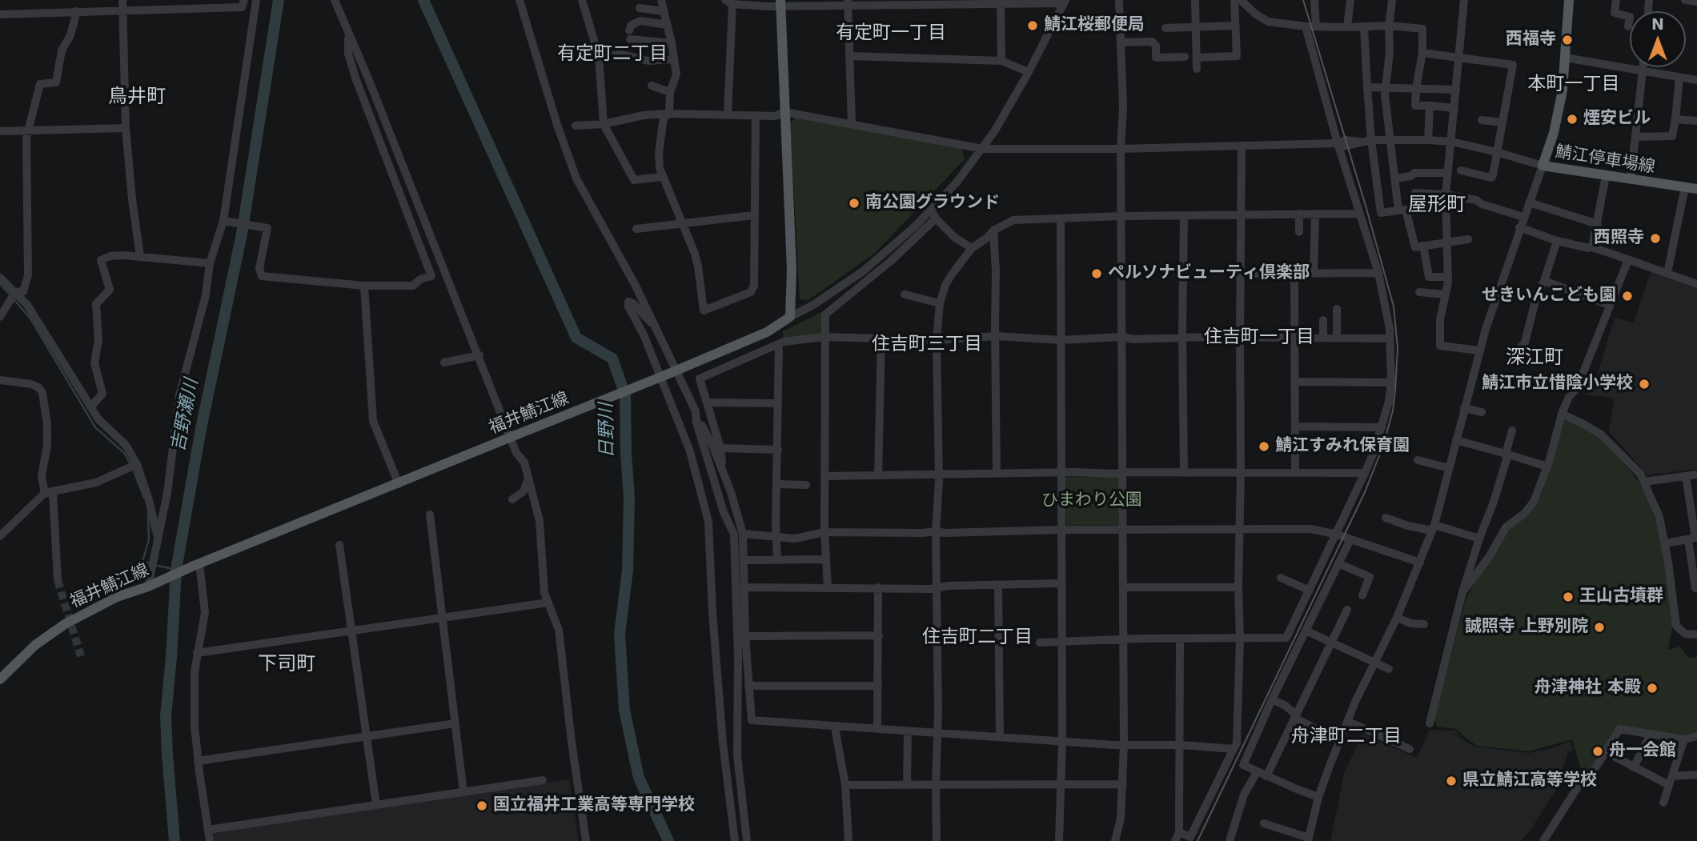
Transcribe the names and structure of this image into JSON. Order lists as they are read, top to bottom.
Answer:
{
  "streets": {
    "main road": ["鯖江停車場線", "福井鯖江線"]
  },
  "districts": [
    "有定町一丁目",
    "有定町二丁目",
    "本町一丁目",
    "鳥井町",
    "屋形町",
    "住吉町一丁目",
    "住吉町三丁目",
    "深江町",
    "住吉町二丁目",
    "下司町",
    "舟津町二丁目"
  ],
  "water": ["吉野瀬川", "日野川"],
  "parks": ["ひまわり公園"],
  "places": [
    "鯖江桜郵便局",
    "西福寺",
    "煙安ビル",
    "南公園グラウンド",
    "西照寺",
    "ペルソナビューティ倶楽部",
    "せきいんこども園",
    "鯖江市立惜陰小学校",
    "鯖江すみれ保育園",
    "王山古墳群",
    "誠照寺 上野別院",
    "舟津神社 本殿",
    "舟一会館",
    "県立鯖江高等学校",
    "国立福井工業高等専門学校"
  ],
  "north": "top"
}
